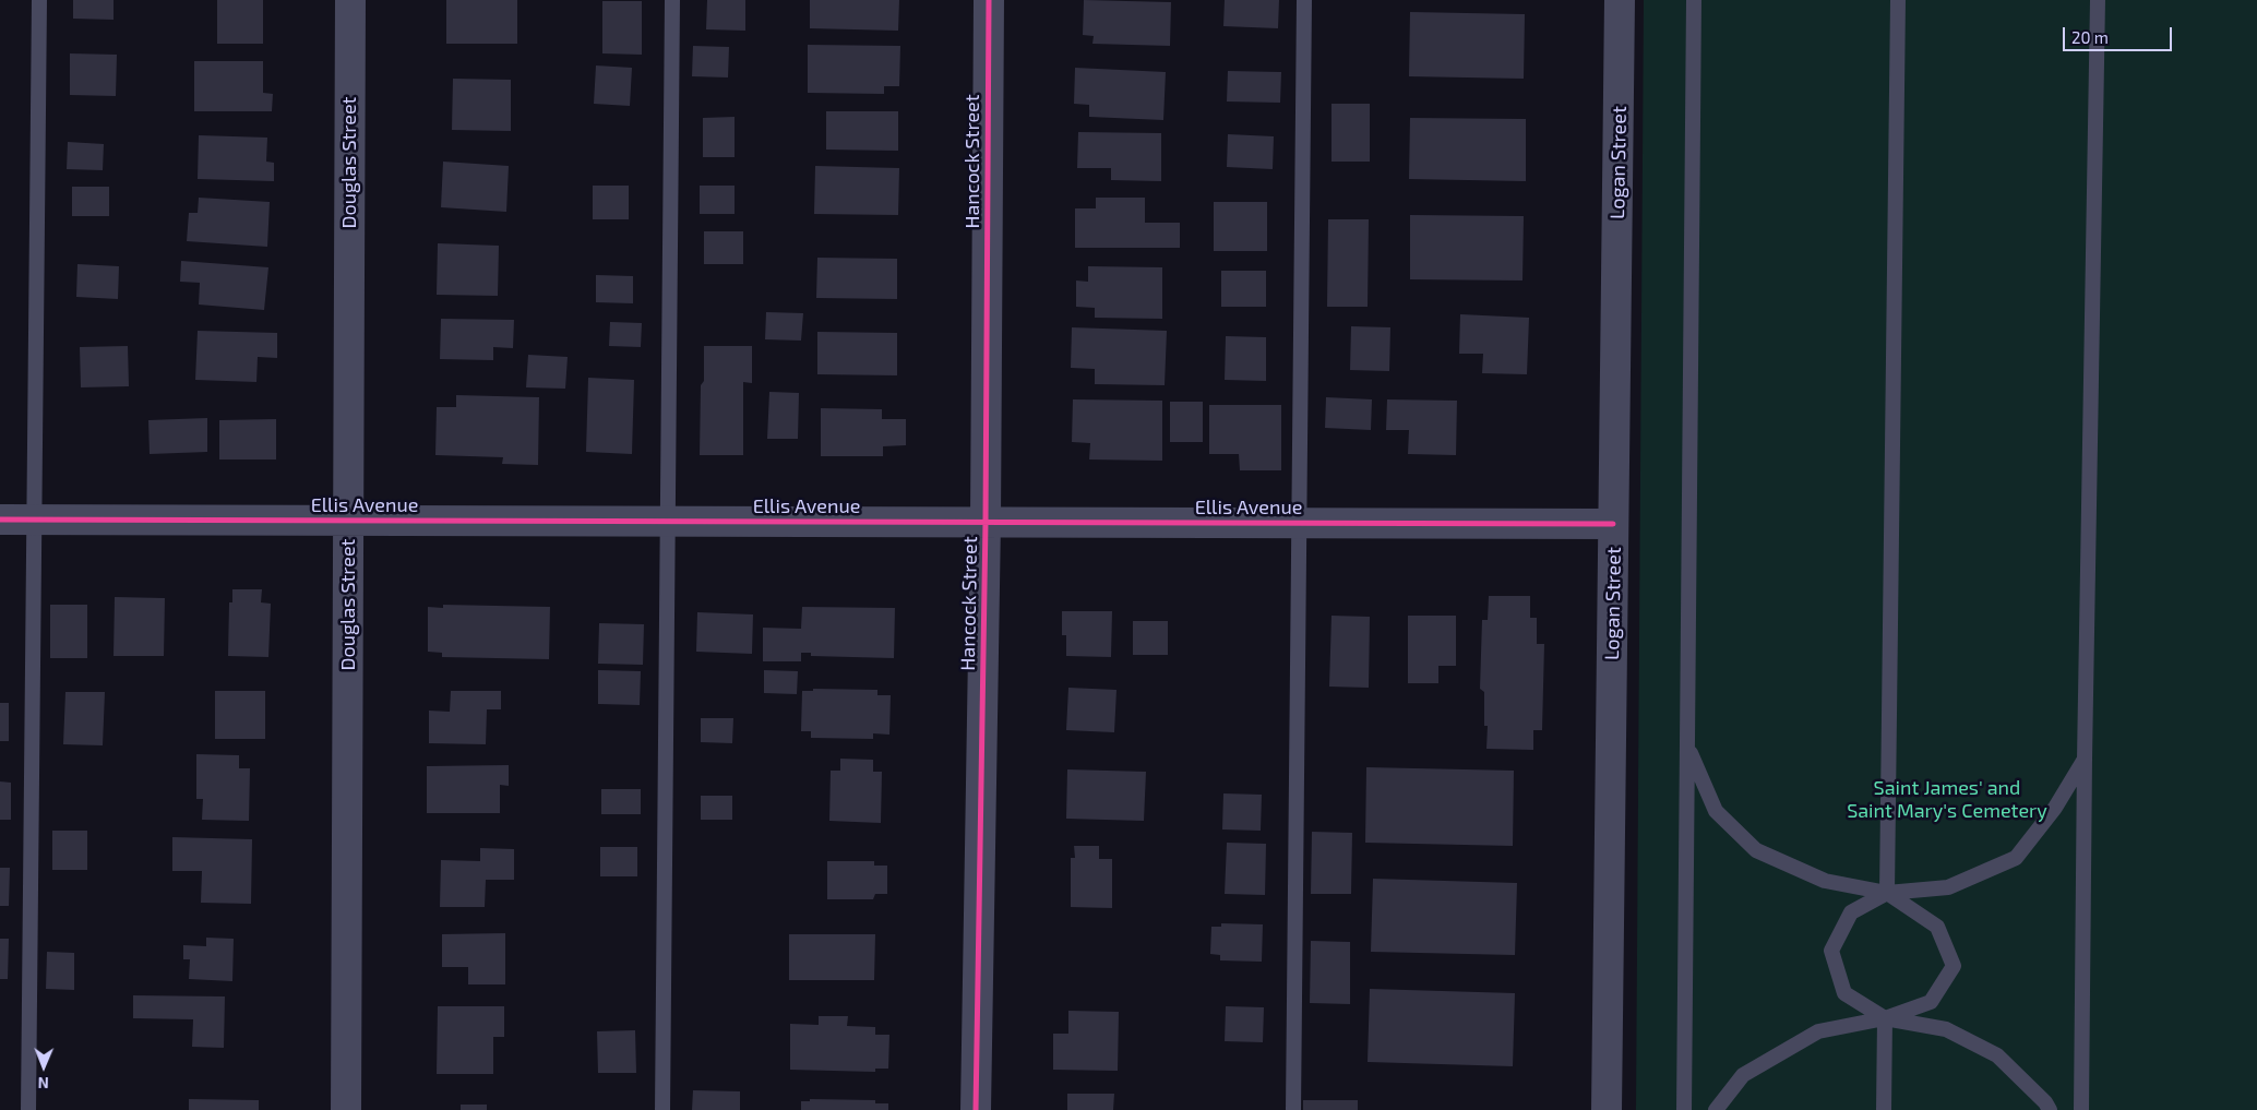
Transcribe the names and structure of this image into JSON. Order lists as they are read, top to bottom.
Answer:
{
  "streets": {
    "street": [
      "Hancock Street",
      "Douglas Street",
      "Logan Street",
      "Ellis Avenue"
    ]
  },
  "crossings": [
    ["Hancock Street", "Ellis Avenue"],
    ["Douglas Street", "Ellis Avenue"],
    ["Logan Street", "Ellis Avenue"]
  ],
  "parks": ["Saint James' and Saint Mary's Cemetery"],
  "scale_bar": "20 m",
  "north": "bottom"
}
